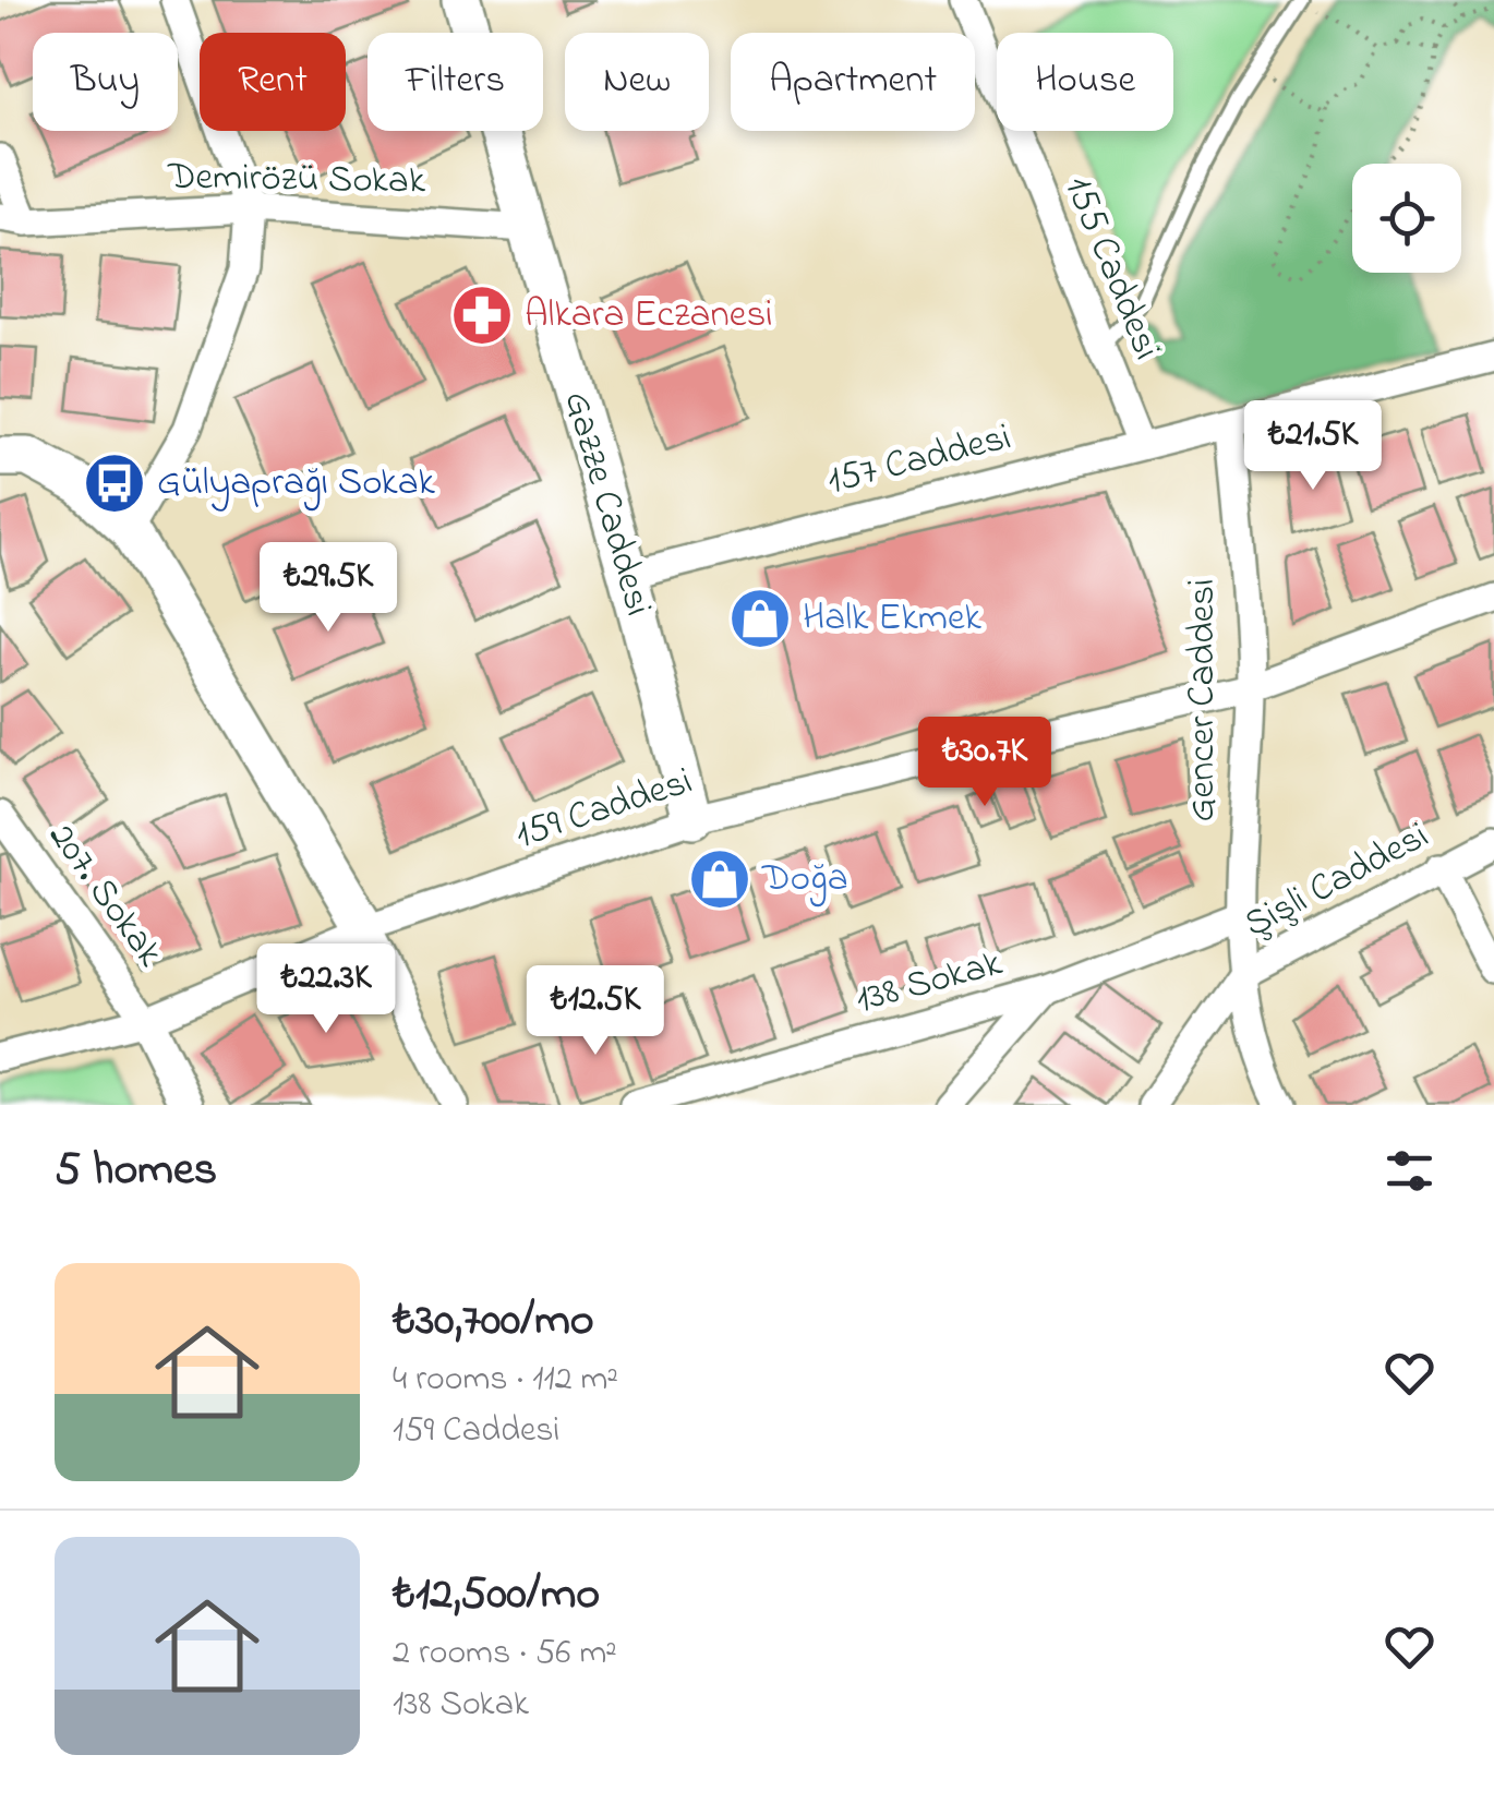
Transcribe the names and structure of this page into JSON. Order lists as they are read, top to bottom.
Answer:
{
  "streets": {
    "main road": ["Gazze Caddesi"],
    "street": [
      "Demirözü Sokak",
      "155 Caddesi",
      "157 Caddesi",
      "Gencer Caddesi",
      "159 Caddesi",
      "Şişli Caddesi",
      "207. Sokak",
      "138 Sokak"
    ]
  },
  "crossings": [
    ["Demirözü Sokak", "Gazze Caddesi"],
    ["155 Caddesi", "157 Caddesi"],
    ["157 Caddesi", "Gazze Caddesi"],
    ["157 Caddesi", "Gencer Caddesi"],
    ["Gazze Caddesi", "159 Caddesi"],
    ["Gencer Caddesi", "159 Caddesi"],
    ["Gencer Caddesi", "Şişli Caddesi"],
    ["Gencer Caddesi", "138 Sokak"],
    ["159 Caddesi", "207. Sokak"]
  ],
  "places": {
    "pharmacy": ["Alkara Eczanesi"],
    "bus stop": ["Gülyaprağı Sokak"],
    "shop": ["Halk Ekmek", "Doğa"]
  },
  "page": {
    "chip": [
      "Buy",
      "Rent",
      "Filters",
      "New",
      "Apartment",
      "House"
    ],
    "price": [
      "₺21.5K",
      "₺29.5K",
      "₺30.7K",
      "₺22.3K",
      "₺12.5K"
    ],
    "heading": "5 homes",
    "list": [
      {
        "name": "₺30,700/mo",
        "note": "4 rooms · 112 m² · 159 Caddesi"
      },
      {
        "name": "₺12,500/mo",
        "note": "2 rooms · 56 m² · 138 Sokak"
      }
    ]
  }
}
